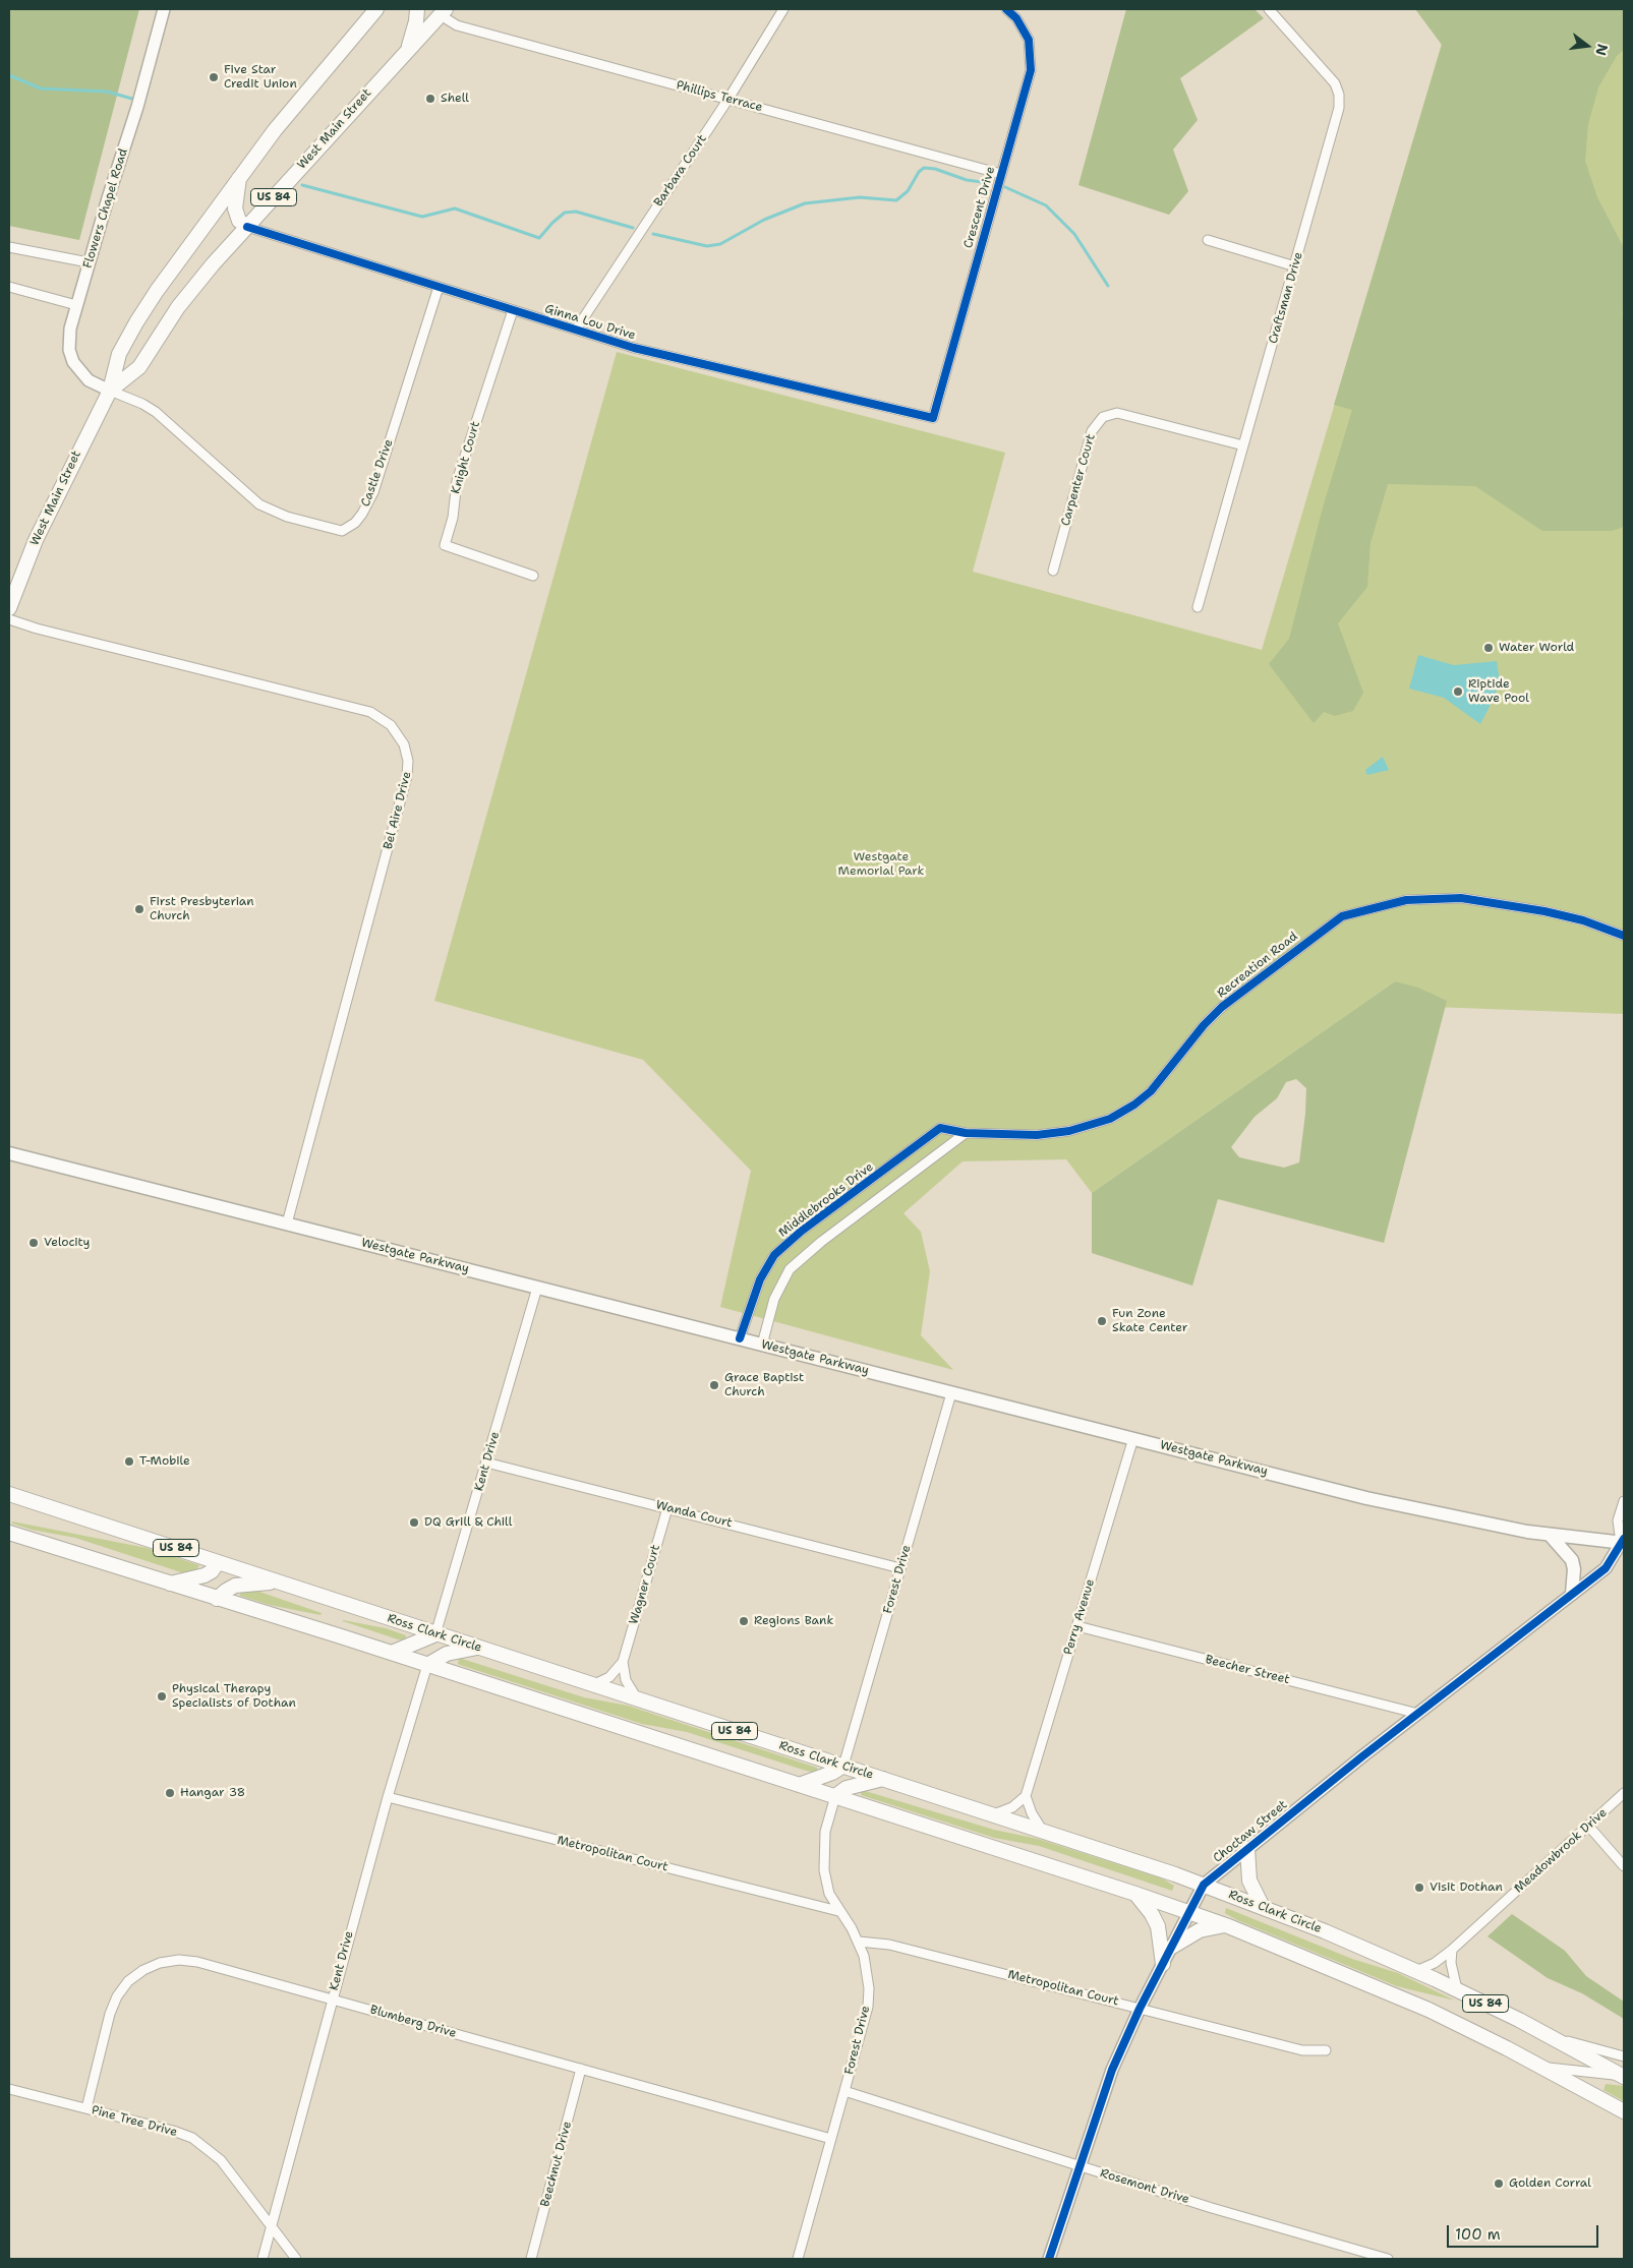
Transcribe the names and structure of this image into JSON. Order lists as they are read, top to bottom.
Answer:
{
  "streets": {
    "highway": ["West Main Street", "US 84", "Ross Clark Circle"],
    "main road": ["Westgate Parkway"],
    "street": [
      "Phillips Terrace",
      "Barbara Court",
      "Crescent Drive",
      "Flowers Chapel Road",
      "Craftsman Drive",
      "Ginna Lou Drive",
      "Knight Court",
      "Castle Drive",
      "Carpenter Court",
      "Bel Aire Drive",
      "Recreation Road",
      "Middlebrooks Drive",
      "Kent Drive",
      "Wanda Court",
      "Forest Drive",
      "Wagner Court",
      "Perry Avenue",
      "Beecher Street",
      "Choctaw Street",
      "Meadowbrook Drive",
      "Metropolitan Court",
      "Blumberg Drive",
      "Pine Tree Drive",
      "Beechnut Drive",
      "Rosemont Drive"
    ]
  },
  "crossings": [
    ["Phillips Terrace", "West Main Street"],
    ["Phillips Terrace", "Barbara Court"],
    ["Phillips Terrace", "Crescent Drive"],
    ["West Main Street", "Flowers Chapel Road"],
    ["West Main Street", "Ginna Lou Drive"],
    ["West Main Street", "Castle Drive"],
    ["Barbara Court", "Ginna Lou Drive"],
    ["US 84", "Kent Drive"],
    ["US 84", "Forest Drive"],
    ["US 84", "Choctaw Street"],
    ["Crescent Drive", "Ginna Lou Drive"],
    ["Flowers Chapel Road", "Castle Drive"],
    ["Craftsman Drive", "Carpenter Court"],
    ["Ginna Lou Drive", "Knight Court"],
    ["Ginna Lou Drive", "Castle Drive"],
    ["Bel Aire Drive", "Westgate Parkway"],
    ["Recreation Road", "Middlebrooks Drive"],
    ["Middlebrooks Drive", "Westgate Parkway"],
    ["Westgate Parkway", "Kent Drive"],
    ["Westgate Parkway", "Forest Drive"],
    ["Westgate Parkway", "Perry Avenue"],
    ["Westgate Parkway", "Choctaw Street"],
    ["Kent Drive", "Wanda Court"],
    ["Kent Drive", "Ross Clark Circle"],
    ["Kent Drive", "Metropolitan Court"],
    ["Kent Drive", "Blumberg Drive"],
    ["Kent Drive", "Pine Tree Drive"],
    ["Wanda Court", "Forest Drive"],
    ["Wanda Court", "Wagner Court"],
    ["Forest Drive", "Ross Clark Circle"],
    ["Forest Drive", "Metropolitan Court"],
    ["Forest Drive", "Blumberg Drive"],
    ["Forest Drive", "Rosemont Drive"],
    ["Perry Avenue", "Beecher Street"],
    ["Ross Clark Circle", "Choctaw Street"],
    ["Ross Clark Circle", "Meadowbrook Drive"],
    ["Beecher Street", "Choctaw Street"],
    ["Choctaw Street", "Metropolitan Court"],
    ["Choctaw Street", "Rosemont Drive"],
    ["Blumberg Drive", "Pine Tree Drive"],
    ["Blumberg Drive", "Beechnut Drive"]
  ],
  "parks": ["Westgate Memorial Park"],
  "places": [
    "Five Star Credit Union",
    "Shell",
    "Water World",
    "Riptide Wave Pool",
    "First Presbyterian Church",
    "Velocity",
    "Fun Zone Skate Center",
    "Grace Baptist Church",
    "T-Mobile",
    "DQ Grill & Chill",
    "Regions Bank",
    "Physical Therapy Specialists of Dothan",
    "Hangar 38",
    "Visit Dothan",
    "Golden Corral"
  ],
  "scale_bar": "100 m",
  "north": "right"
}
